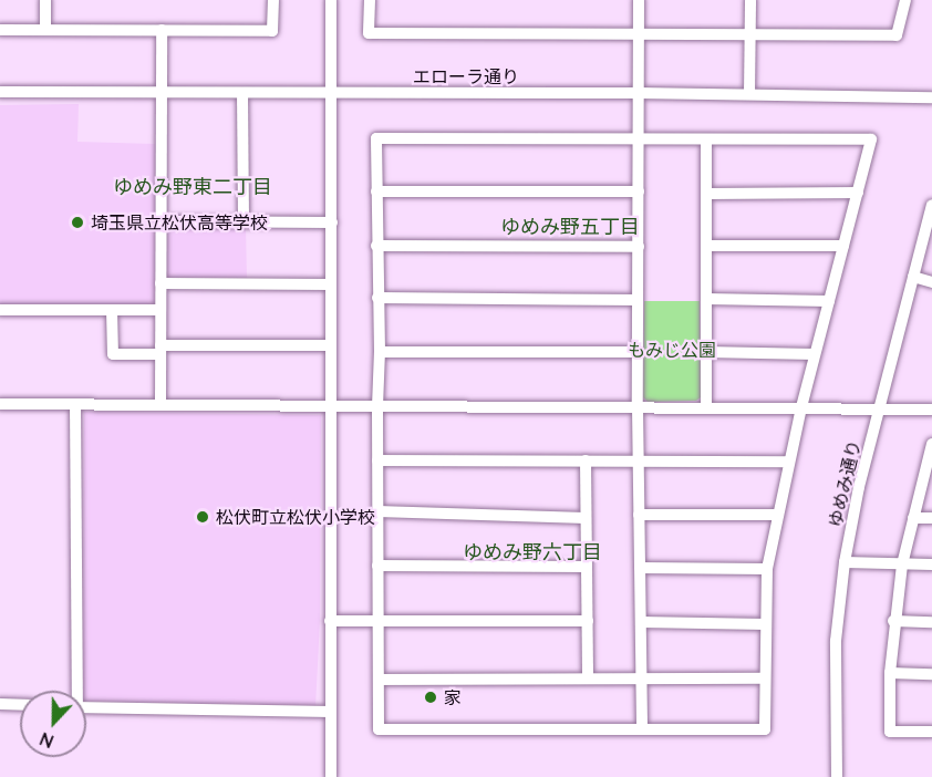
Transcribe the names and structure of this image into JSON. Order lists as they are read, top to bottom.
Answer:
{
  "streets": {
    "street": ["エローラ通り", "ゆめみ通り"]
  },
  "districts": ["ゆめみ野東二丁目", "ゆめみ野五丁目", "ゆめみ野六丁目"],
  "parks": ["もみじ公園"],
  "places": ["埼玉県立松伏高等学校", "松伏町立松伏小学校", "家"],
  "north": "bottom"
}
